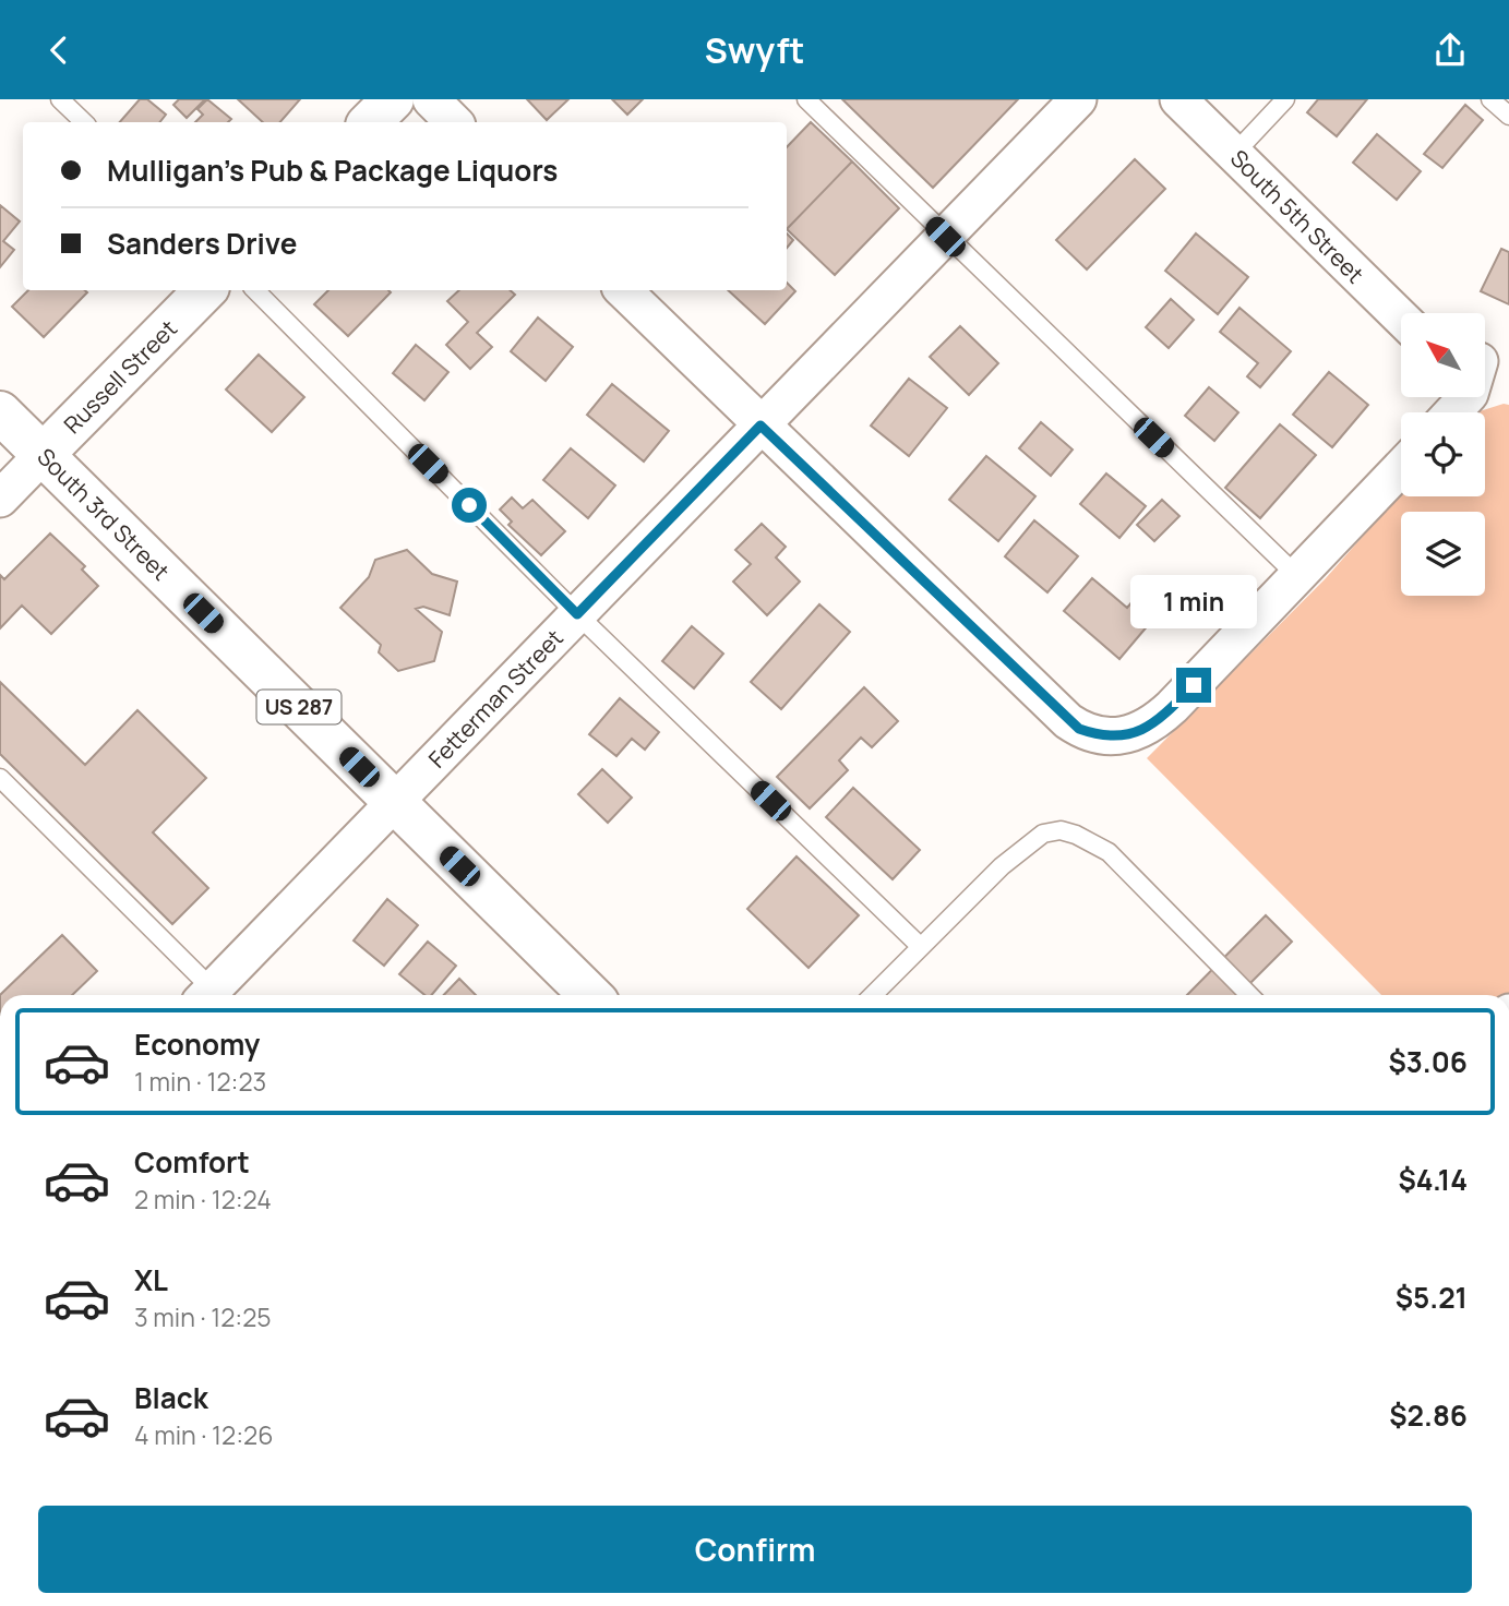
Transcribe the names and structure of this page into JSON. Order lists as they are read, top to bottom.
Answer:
{
  "streets": {
    "main road": ["Russell Street", "South 3rd Street", "US 287"],
    "street": ["South 5th Street", "Fetterman Street"]
  },
  "crossings": [
    ["Russell Street", "South 3rd Street"],
    ["South 3rd Street", "Fetterman Street"]
  ],
  "north": "top left",
  "page": {
    "header": "Swyft",
    "banner": ["Mulligan's Pub & Package Liquors", "Sanders Drive"],
    "bubble": "1 min",
    "list": [
      {
        "name": "Economy",
        "note": "1 min · 12:23",
        "value": "$3.06"
      },
      {
        "name": "Comfort",
        "note": "2 min · 12:24",
        "value": "$4.14"
      },
      {
        "name": "XL",
        "note": "3 min · 12:25",
        "value": "$5.21"
      },
      {
        "name": "Black",
        "note": "4 min · 12:26",
        "value": "$2.86"
      }
    ],
    "buttons": "Confirm"
  }
}
